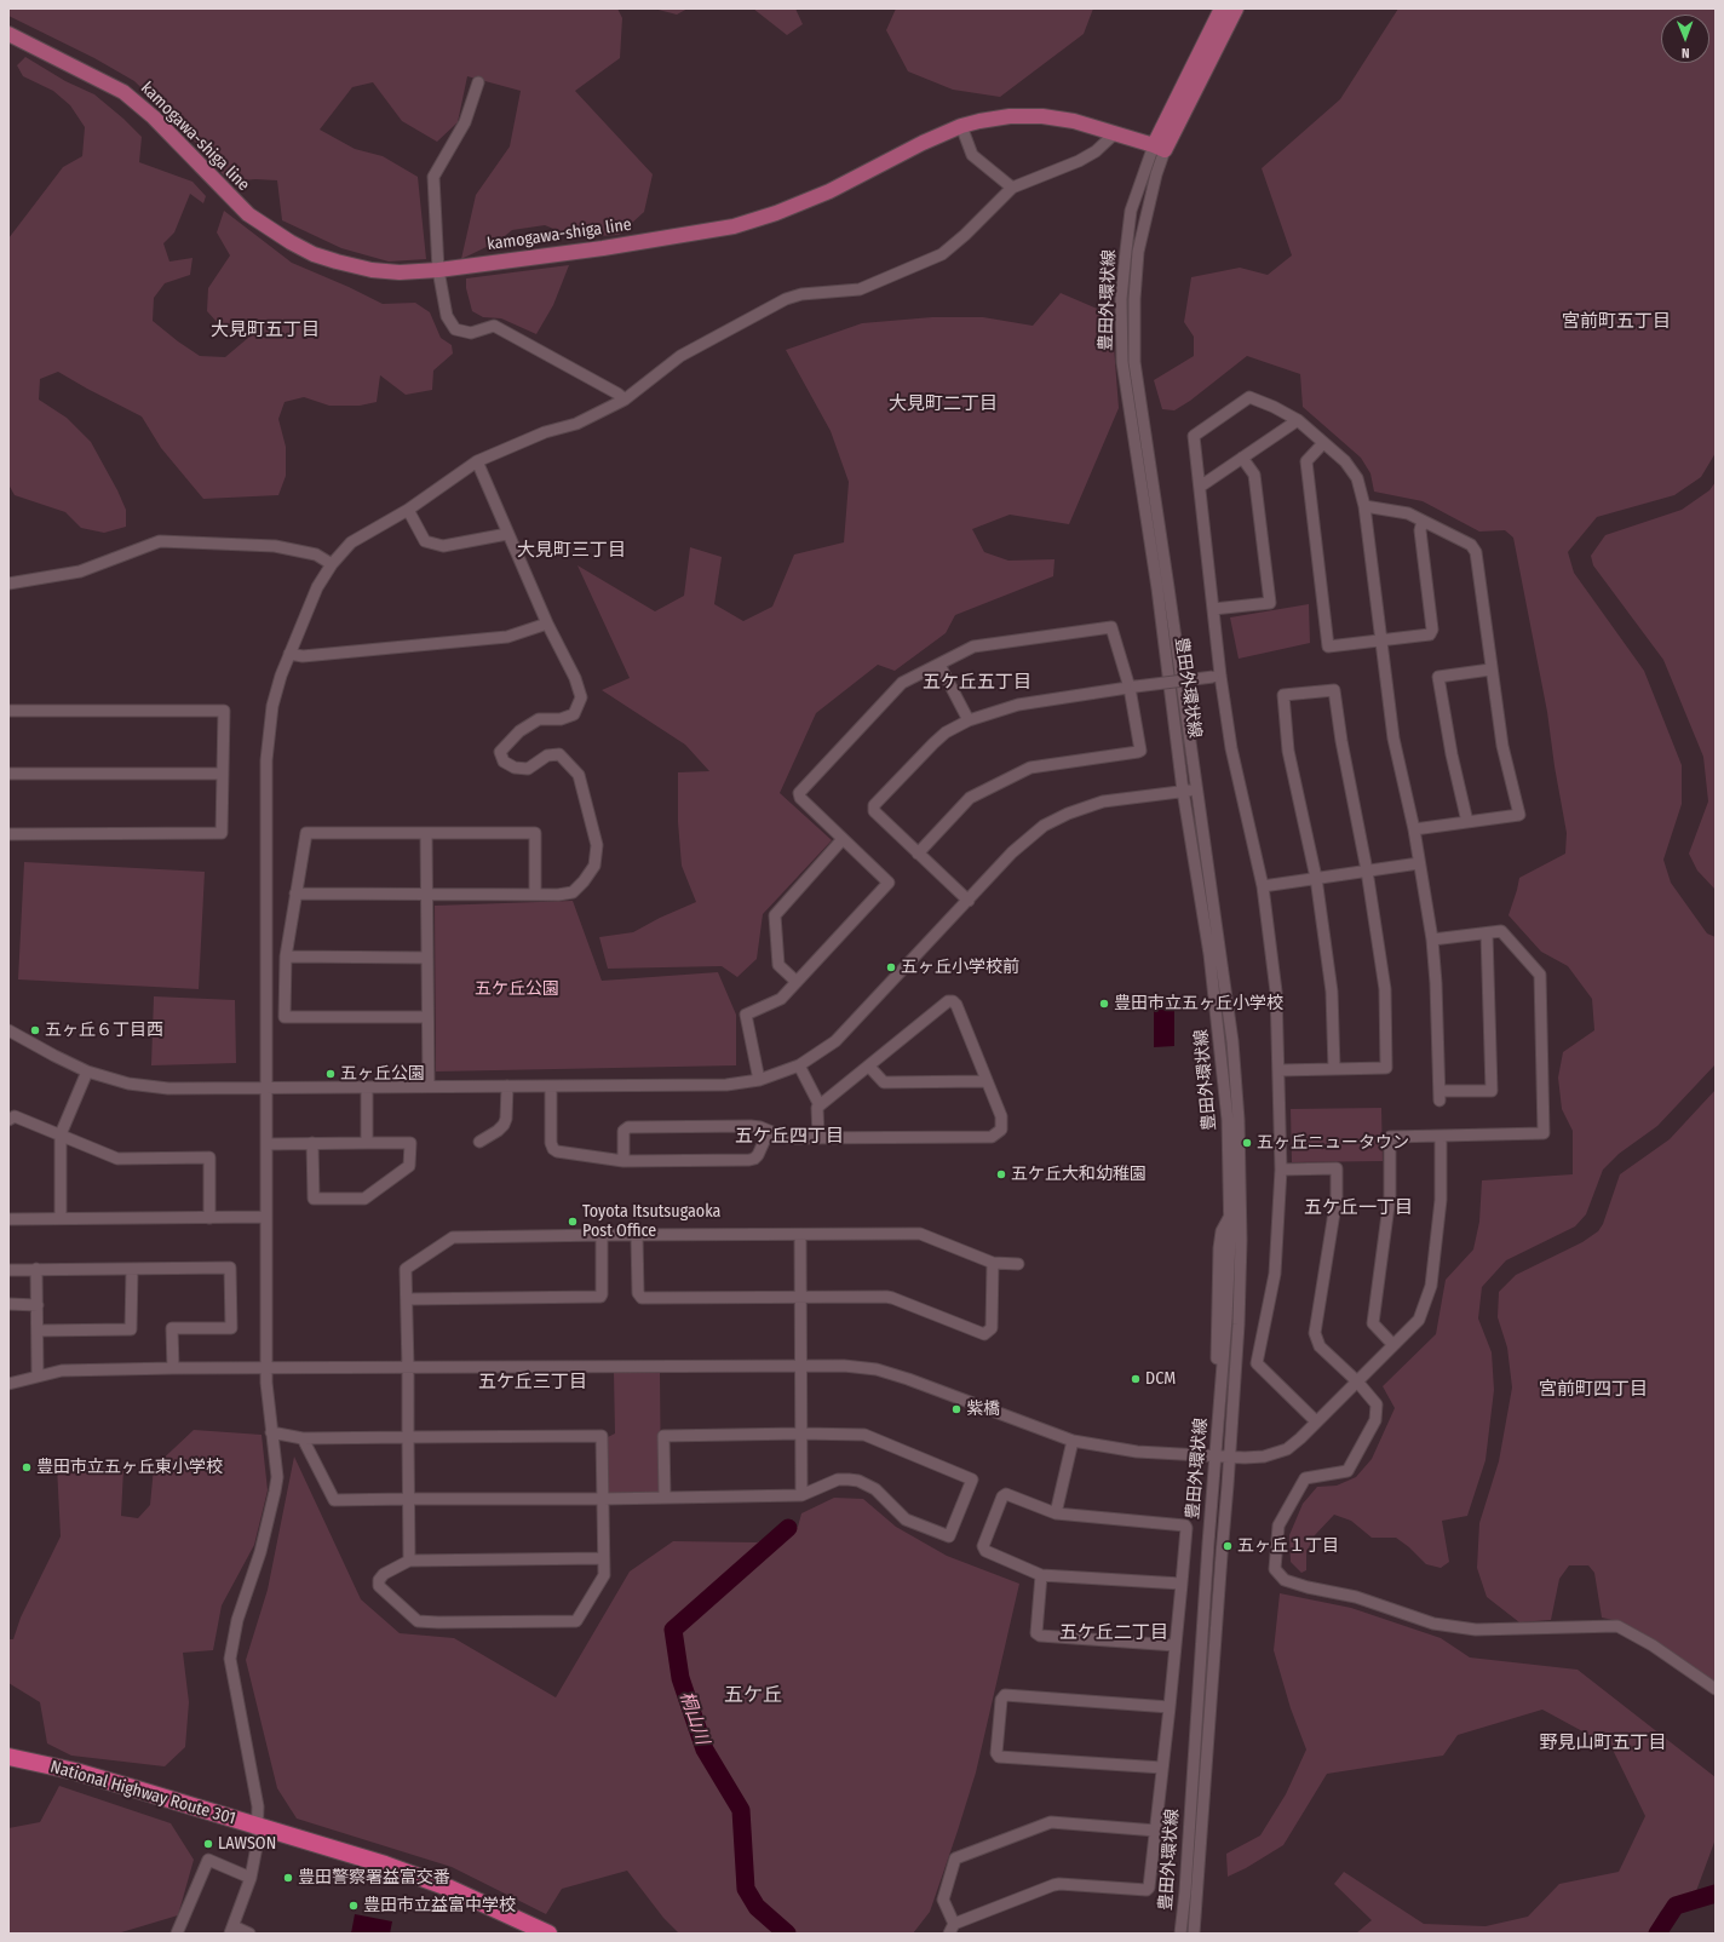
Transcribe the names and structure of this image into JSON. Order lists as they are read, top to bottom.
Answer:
{
  "streets": {
    "highway": ["National Highway Route 301"],
    "main road": ["kamogawa-shiga line"],
    "street": ["豊田外環状線"]
  },
  "crossings": [
    ["kamogawa-shiga line", "豊田外環状線"]
  ],
  "districts": [
    "宮前町五丁目",
    "大見町五丁目",
    "大見町二丁目",
    "大見町三丁目",
    "五ケ丘五丁目",
    "五ケ丘四丁目",
    "五ケ丘一丁目",
    "五ケ丘三丁目",
    "宮前町四丁目",
    "五ケ丘二丁目",
    "五ケ丘",
    "野見山町五丁目"
  ],
  "water": ["桐山川"],
  "parks": ["五ケ丘公園"],
  "places": [
    "五ヶ丘小学校前",
    "豊田市立五ヶ丘小学校",
    "五ヶ丘６丁目西",
    "五ヶ丘公園",
    "五ヶ丘ニュータウン",
    "五ケ丘大和幼稚園",
    "Toyota Itsutsugaoka Post Office",
    "DCM",
    "紫橋",
    "豊田市立五ヶ丘東小学校",
    "五ヶ丘１丁目",
    "LAWSON",
    "豊田警察署益富交番",
    "豊田市立益富中学校"
  ],
  "north": "bottom"
}
